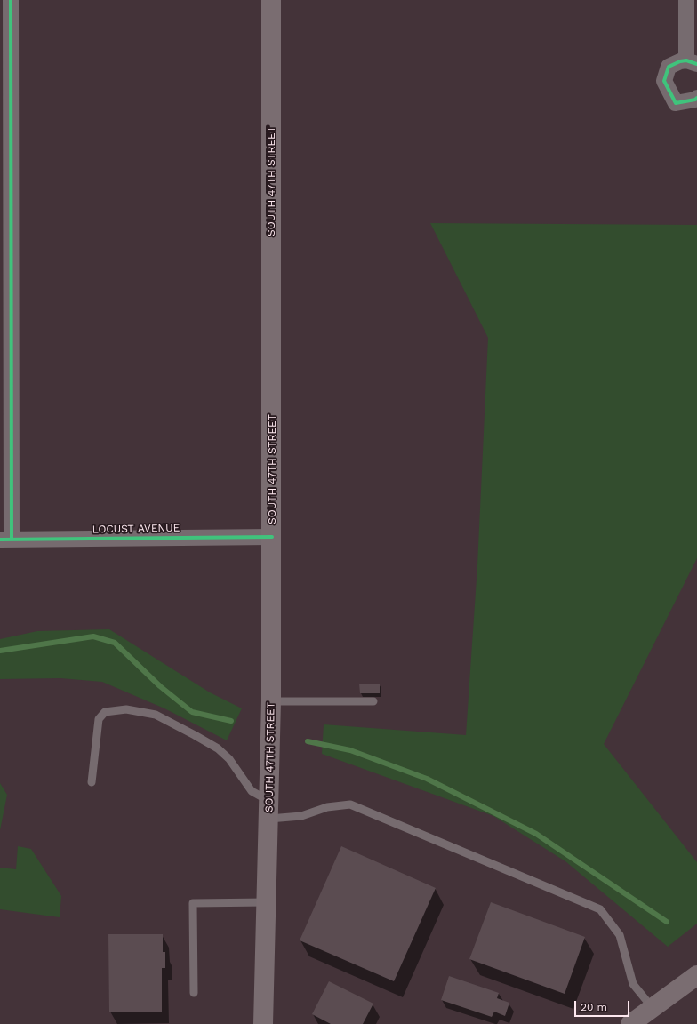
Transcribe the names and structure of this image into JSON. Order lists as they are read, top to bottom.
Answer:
{
  "streets": {
    "main road": ["SOUTH 47TH STREET"],
    "street": ["LOCUST AVENUE"]
  },
  "crossings": [
    ["SOUTH 47TH STREET", "LOCUST AVENUE"]
  ],
  "scale_bar": "20 m"
}
